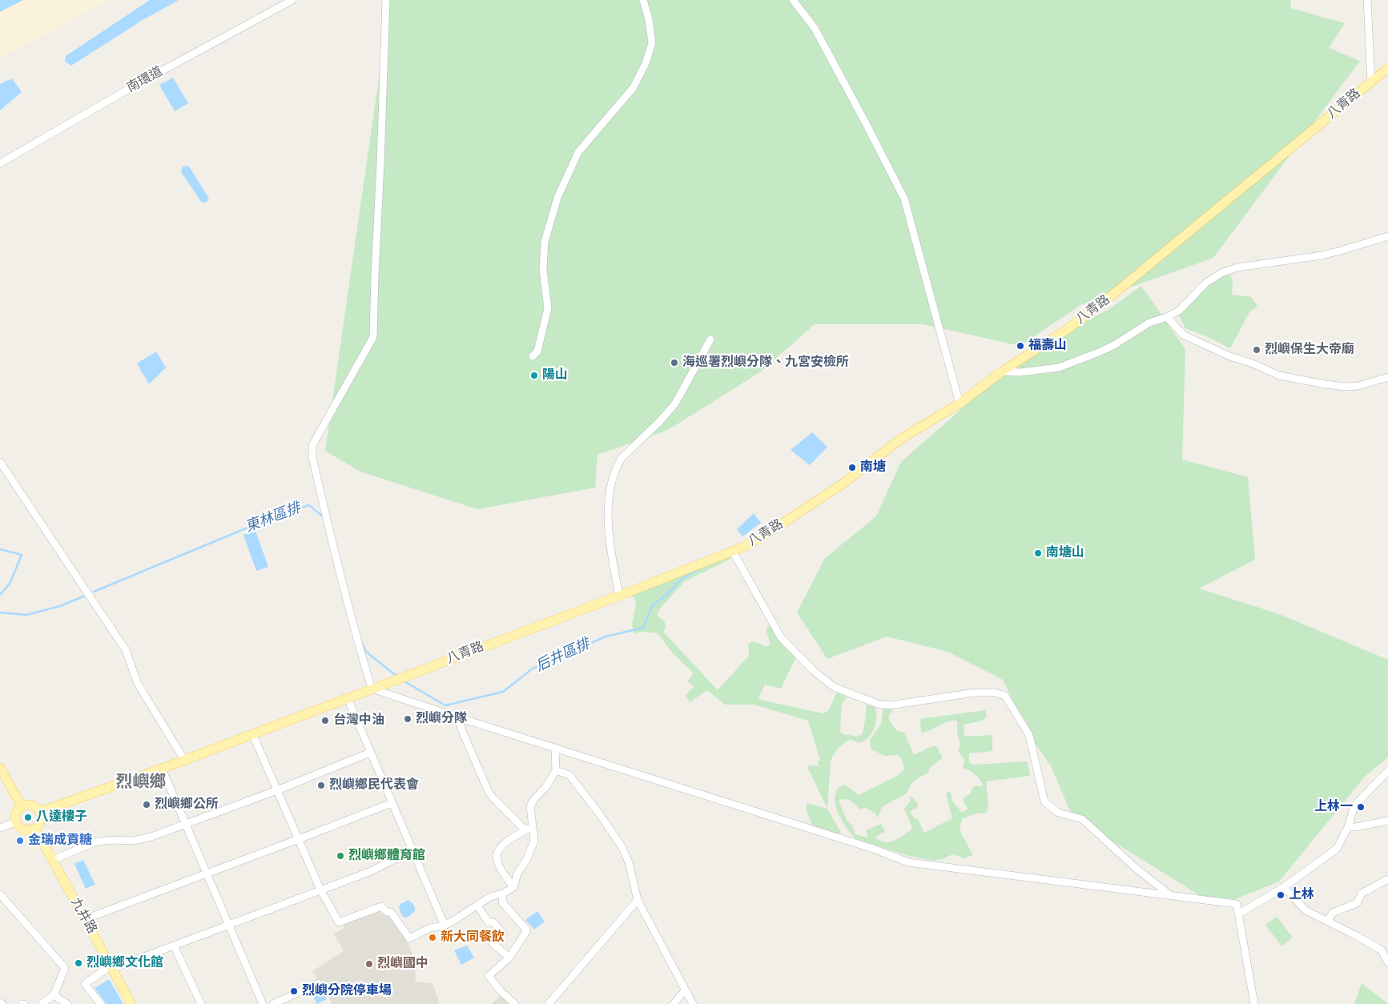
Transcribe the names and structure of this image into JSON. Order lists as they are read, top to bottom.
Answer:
{
  "streets": {
    "main road": ["八青路", "九井路"],
    "street": ["南環道"]
  },
  "crossings": [
    ["八青路", "九井路"]
  ],
  "districts": ["烈嶼鄉"],
  "water": ["東林區排", "后井區排"],
  "places": [
    "福壽山",
    "烈嶼保生大帝廟",
    "海巡署烈嶼分隊、九宮安檢所",
    "陽山",
    "南塘",
    "南塘山",
    "烈嶼分隊",
    "台灣中油",
    "烈嶼鄉民代表會",
    "烈嶼鄉公所",
    "上林一",
    "八達樓子",
    "金瑞成貢糖",
    "烈嶼鄉體育館",
    "上林",
    "新大同餐飲",
    "烈嶼鄉文化館",
    "烈嶼國中",
    "烈嶼分院停車場"
  ]
}
